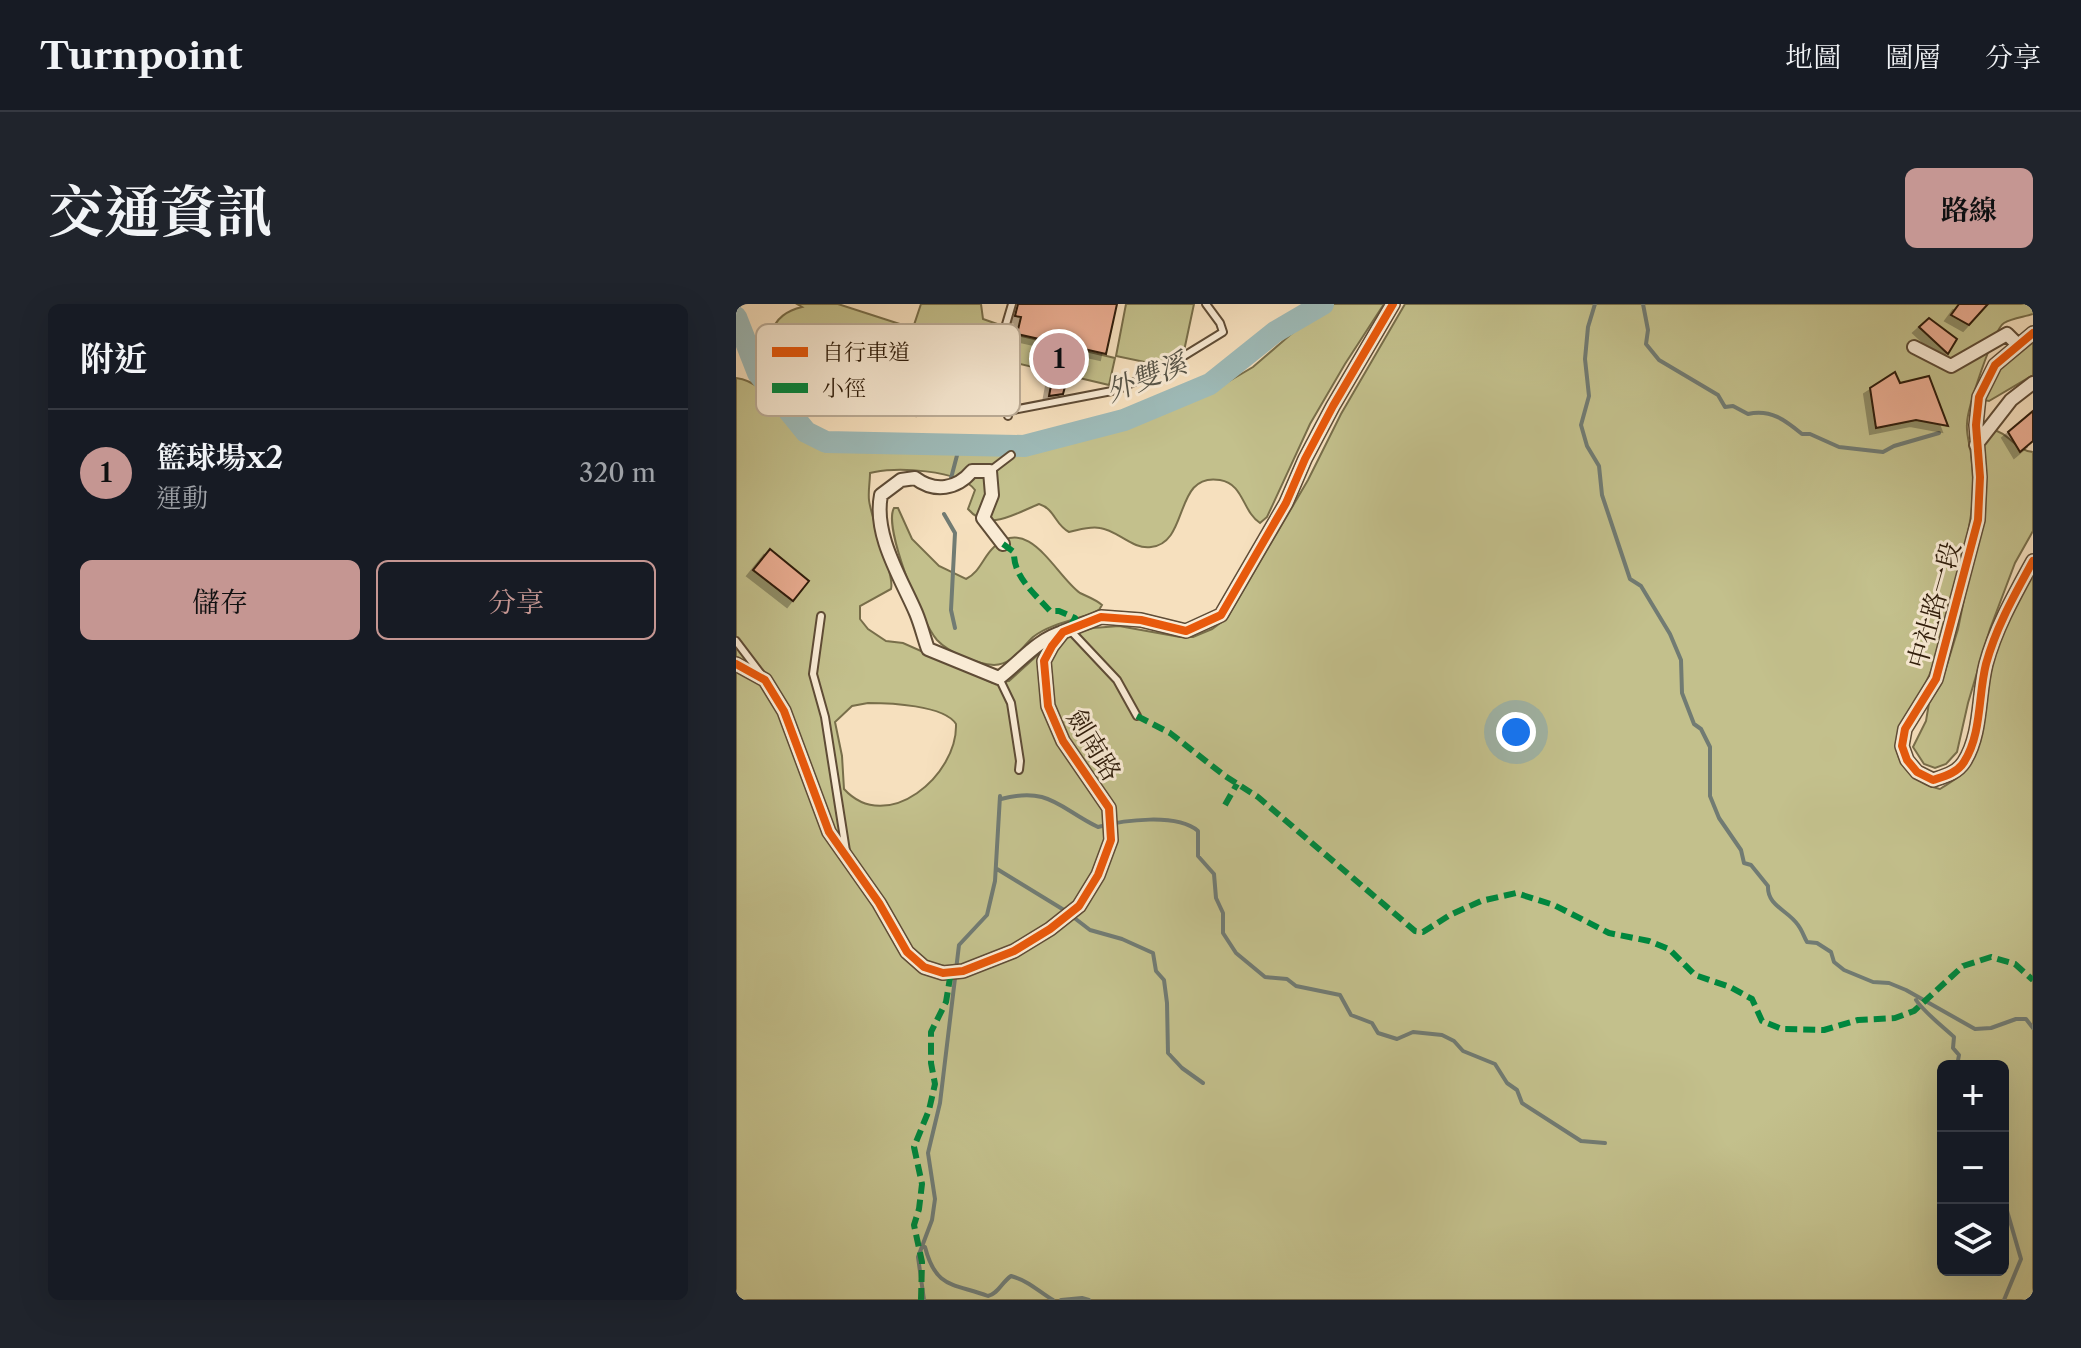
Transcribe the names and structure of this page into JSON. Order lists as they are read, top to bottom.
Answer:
{
  "streets": {
    "street": ["中社路一段", "劍南路"]
  },
  "water": ["外雙溪"],
  "legend": ["自行車道", "小徑"],
  "page": {
    "header": "Turnpoint",
    "nav": ["地圖", "圖層", "分享"],
    "title": "交通資訊",
    "buttons": [
      "路線",
      ["儲存", "分享"]
    ],
    "heading": "附近",
    "pins": "1",
    "list": [
      {
        "mark": "1",
        "name": "籃球場x2",
        "note": "運動",
        "value": "320 m"
      }
    ],
    "map_buttons": ["+", "−"]
  }
}
